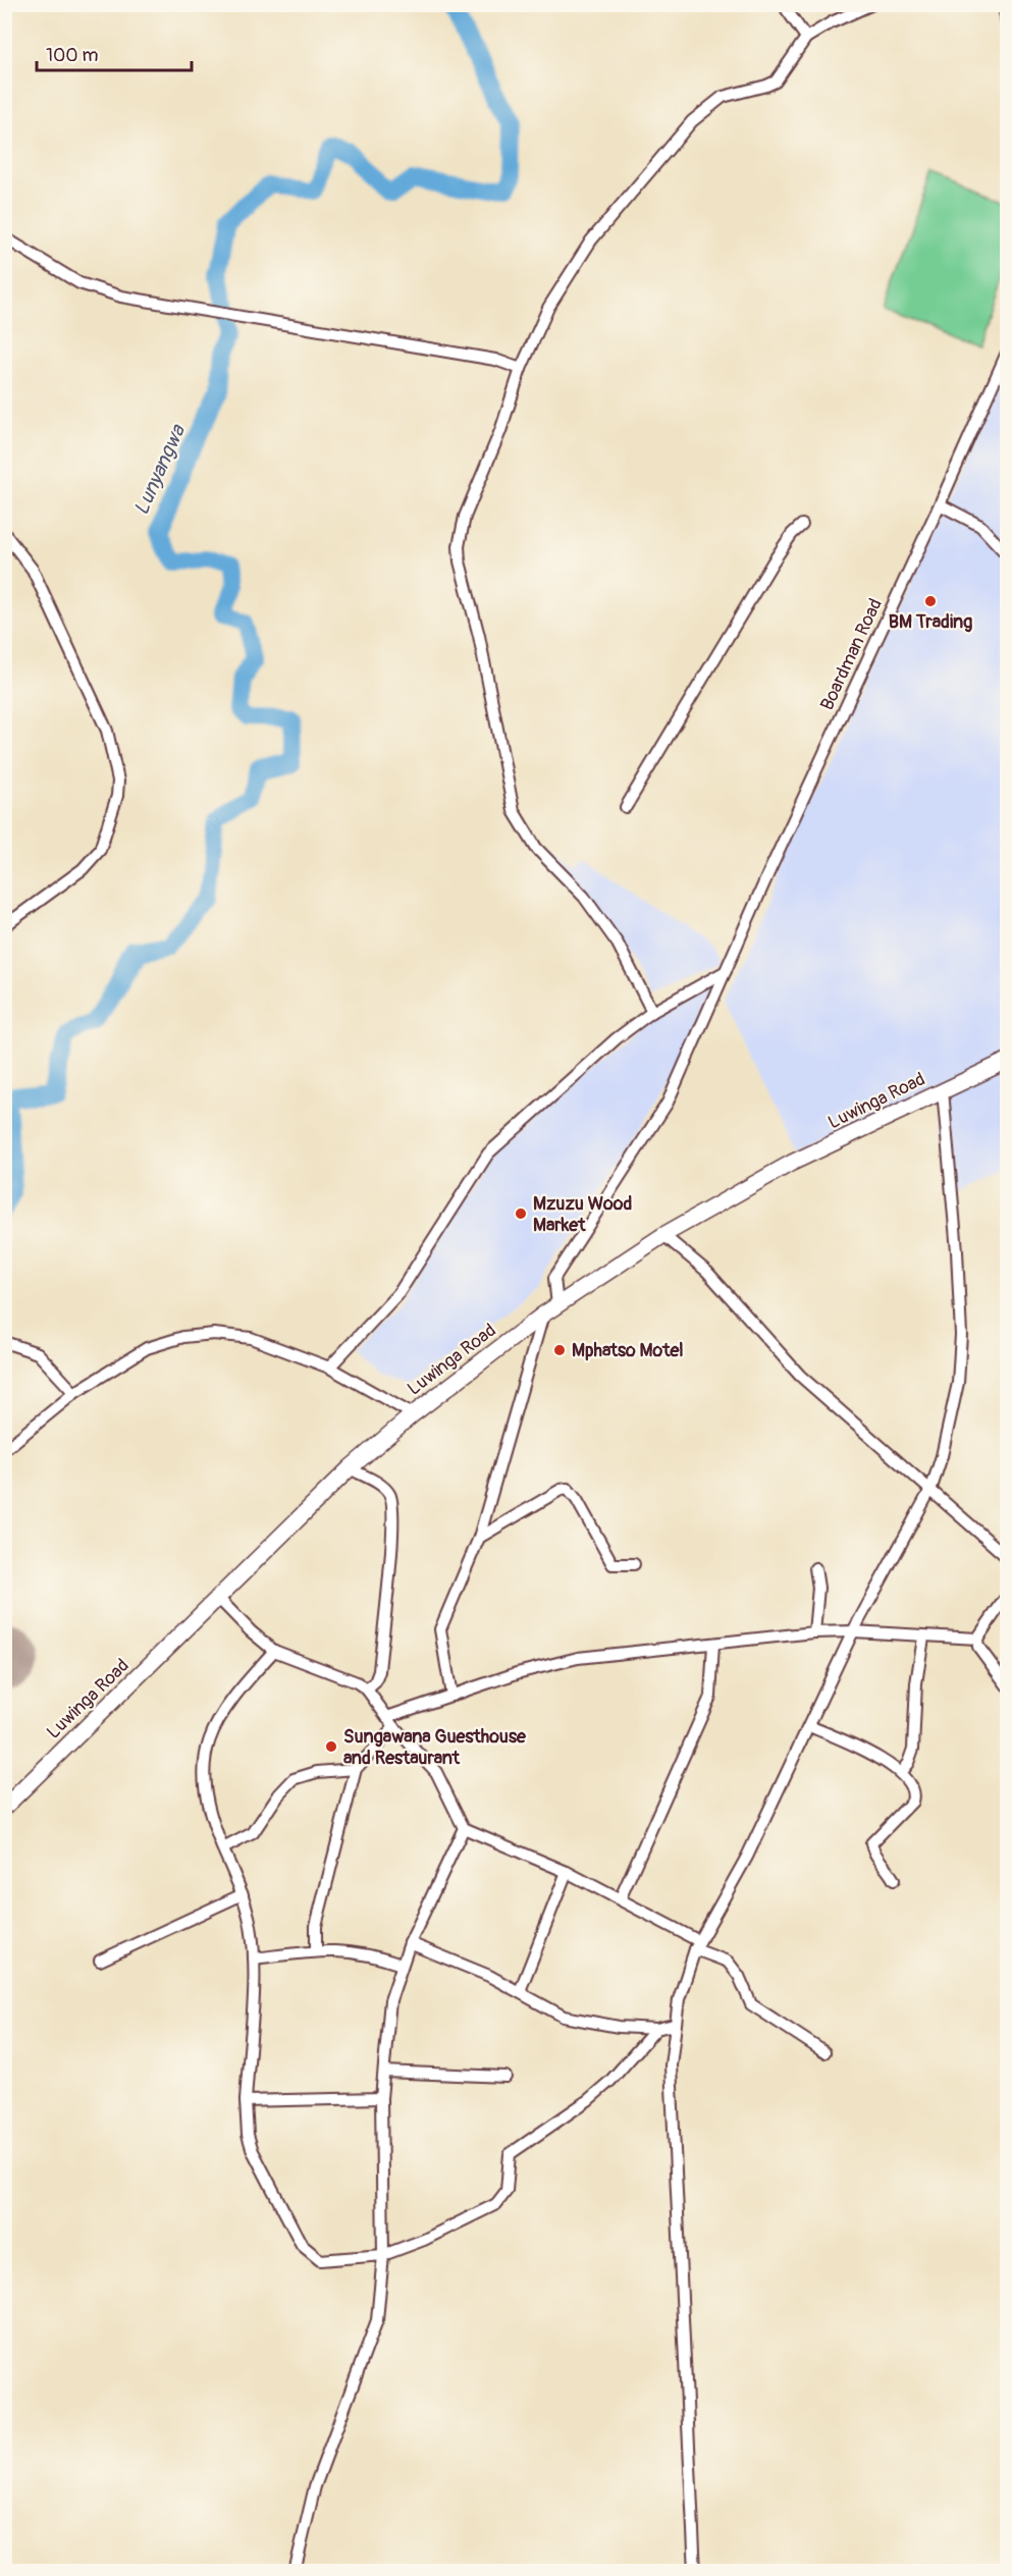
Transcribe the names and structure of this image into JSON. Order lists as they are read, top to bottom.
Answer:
{
  "streets": {
    "highway": ["Luwinga Road"],
    "street": ["Boardman Road"]
  },
  "crossings": [
    ["Boardman Road", "Luwinga Road"]
  ],
  "water": ["Lunyangwa"],
  "places": [
    "BM Trading",
    "Mzuzu Wood Market",
    "Mphatso Motel",
    "Sungawana Guesthouse and Restaurant"
  ],
  "scale_bar": "100 m"
}
